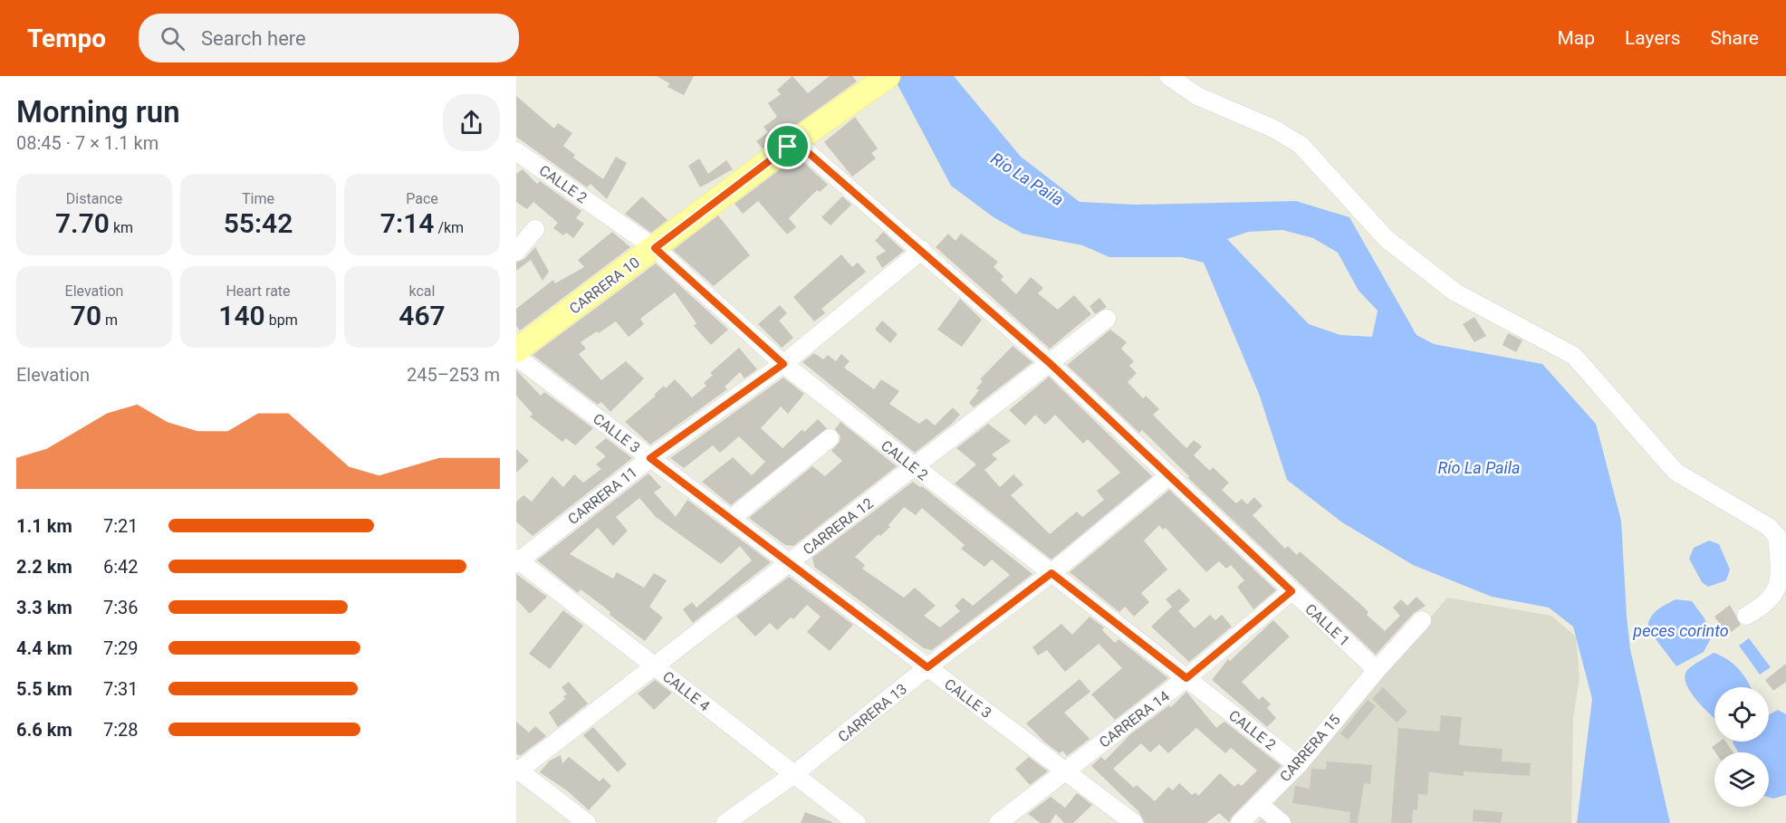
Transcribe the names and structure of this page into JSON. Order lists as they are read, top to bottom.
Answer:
{
  "streets": {
    "main road": ["CARRERA 10"],
    "street": [
      "CALLE 2",
      "CALLE 3",
      "CARRERA 11",
      "CARRERA 12",
      "CALLE 1",
      "CALLE 4",
      "CARRERA 13",
      "CARRERA 14",
      "CARRERA 15"
    ]
  },
  "crossings": [
    ["CALLE 2", "CARRERA 10"],
    ["CALLE 2", "CARRERA 11"],
    ["CALLE 2", "CARRERA 12"],
    ["CALLE 2", "CARRERA 13"],
    ["CALLE 2", "CARRERA 14"],
    ["CALLE 2", "CARRERA 15"],
    ["CARRERA 10", "CALLE 1"],
    ["CALLE 3", "CARRERA 11"],
    ["CALLE 3", "CARRERA 12"],
    ["CALLE 3", "CARRERA 13"],
    ["CALLE 3", "CARRERA 14"],
    ["CARRERA 11", "CALLE 1"],
    ["CARRERA 11", "CALLE 4"],
    ["CARRERA 12", "CALLE 1"],
    ["CARRERA 12", "CALLE 4"],
    ["CALLE 1", "CARRERA 13"],
    ["CALLE 1", "CARRERA 14"],
    ["CALLE 1", "CARRERA 15"],
    ["CALLE 4", "CARRERA 13"]
  ],
  "water": ["Río La Paila", "peces corinto"],
  "page": {
    "header": "Tempo",
    "search": "Search here",
    "nav": ["Map", "Layers", "Share"],
    "heading": ["Morning run", "08:45 · 7 × 1.1 km"],
    "stats": [
      ["Distance", "7.70 km"],
      ["Time", "55:42"],
      ["Pace", "7:14 /km"],
      ["Elevation", "70 m"],
      ["Heart rate", "140 bpm"],
      ["kcal", "467"]
    ],
    "chart": ["Elevation", "245–253 m"],
    "list": [
      {
        "name": "1.1 km",
        "note": "7:21"
      },
      {
        "name": "2.2 km",
        "note": "6:42"
      },
      {
        "name": "3.3 km",
        "note": "7:36"
      },
      {
        "name": "4.4 km",
        "note": "7:29"
      },
      {
        "name": "5.5 km",
        "note": "7:31"
      },
      {
        "name": "6.6 km",
        "note": "7:28"
      }
    ]
  }
}
